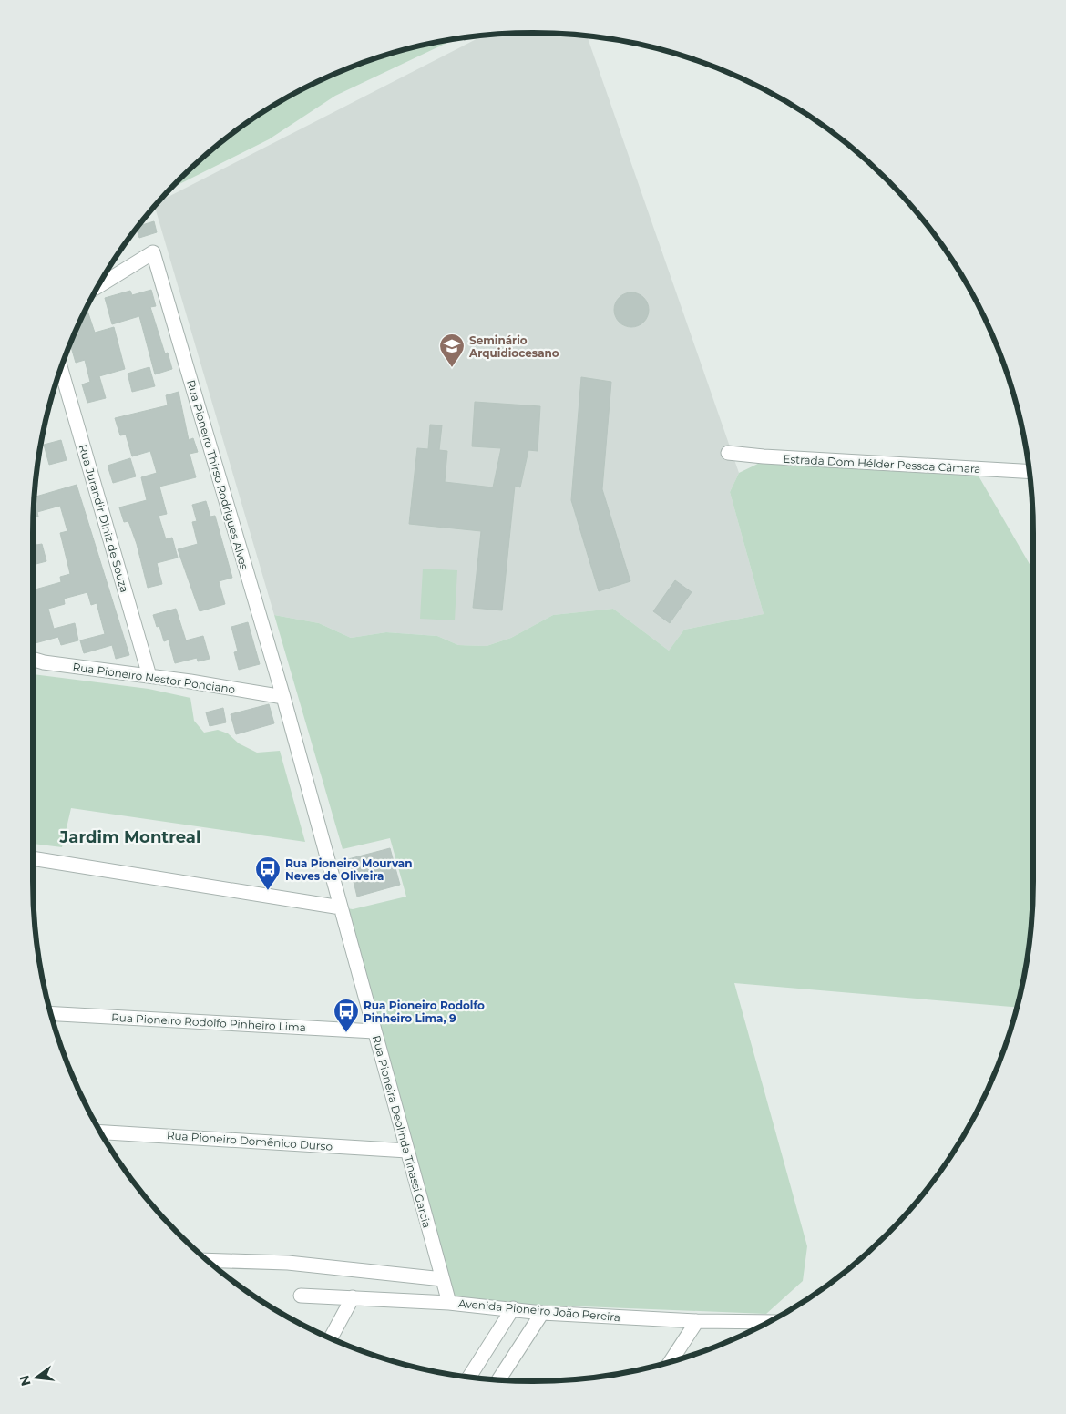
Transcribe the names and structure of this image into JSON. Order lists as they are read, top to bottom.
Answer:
{
  "streets": {
    "street": [
      "Estrada Dom Hélder Pessoa Câmara",
      "Rua Pioneiro Thirso Rodrigues Alves",
      "Rua Jurandir Diniz de Souza",
      "Rua Pioneiro Nestor Ponciano",
      "Rua Pioneiro Rodolfo Pinheiro Lima",
      "Rua Pioneira Deolinda Tinassi Garcia",
      "Rua Pioneiro Domênico Durso",
      "Avenida Pioneiro João Pereira"
    ]
  },
  "crossings": [
    ["Rua Pioneiro Thirso Rodrigues Alves", "Rua Pioneiro Nestor Ponciano"],
    ["Rua Pioneiro Thirso Rodrigues Alves", "Rua Pioneira Deolinda Tinassi Garcia"],
    ["Rua Jurandir Diniz de Souza", "Rua Pioneiro Nestor Ponciano"],
    ["Rua Pioneiro Nestor Ponciano", "Rua Pioneira Deolinda Tinassi Garcia"],
    ["Rua Pioneiro Rodolfo Pinheiro Lima", "Rua Pioneira Deolinda Tinassi Garcia"],
    ["Rua Pioneira Deolinda Tinassi Garcia", "Rua Pioneiro Domênico Durso"],
    ["Rua Pioneira Deolinda Tinassi Garcia", "Avenida Pioneiro João Pereira"]
  ],
  "districts": ["Jardim Montreal"],
  "places": {
    "school or university": ["Seminário Arquidiocesano"],
    "bus stop": ["Rua Pioneiro Mourvan Neves de Oliveira", "Rua Pioneiro Rodolfo Pinheiro Lima, 9"]
  },
  "north": "left"
}
